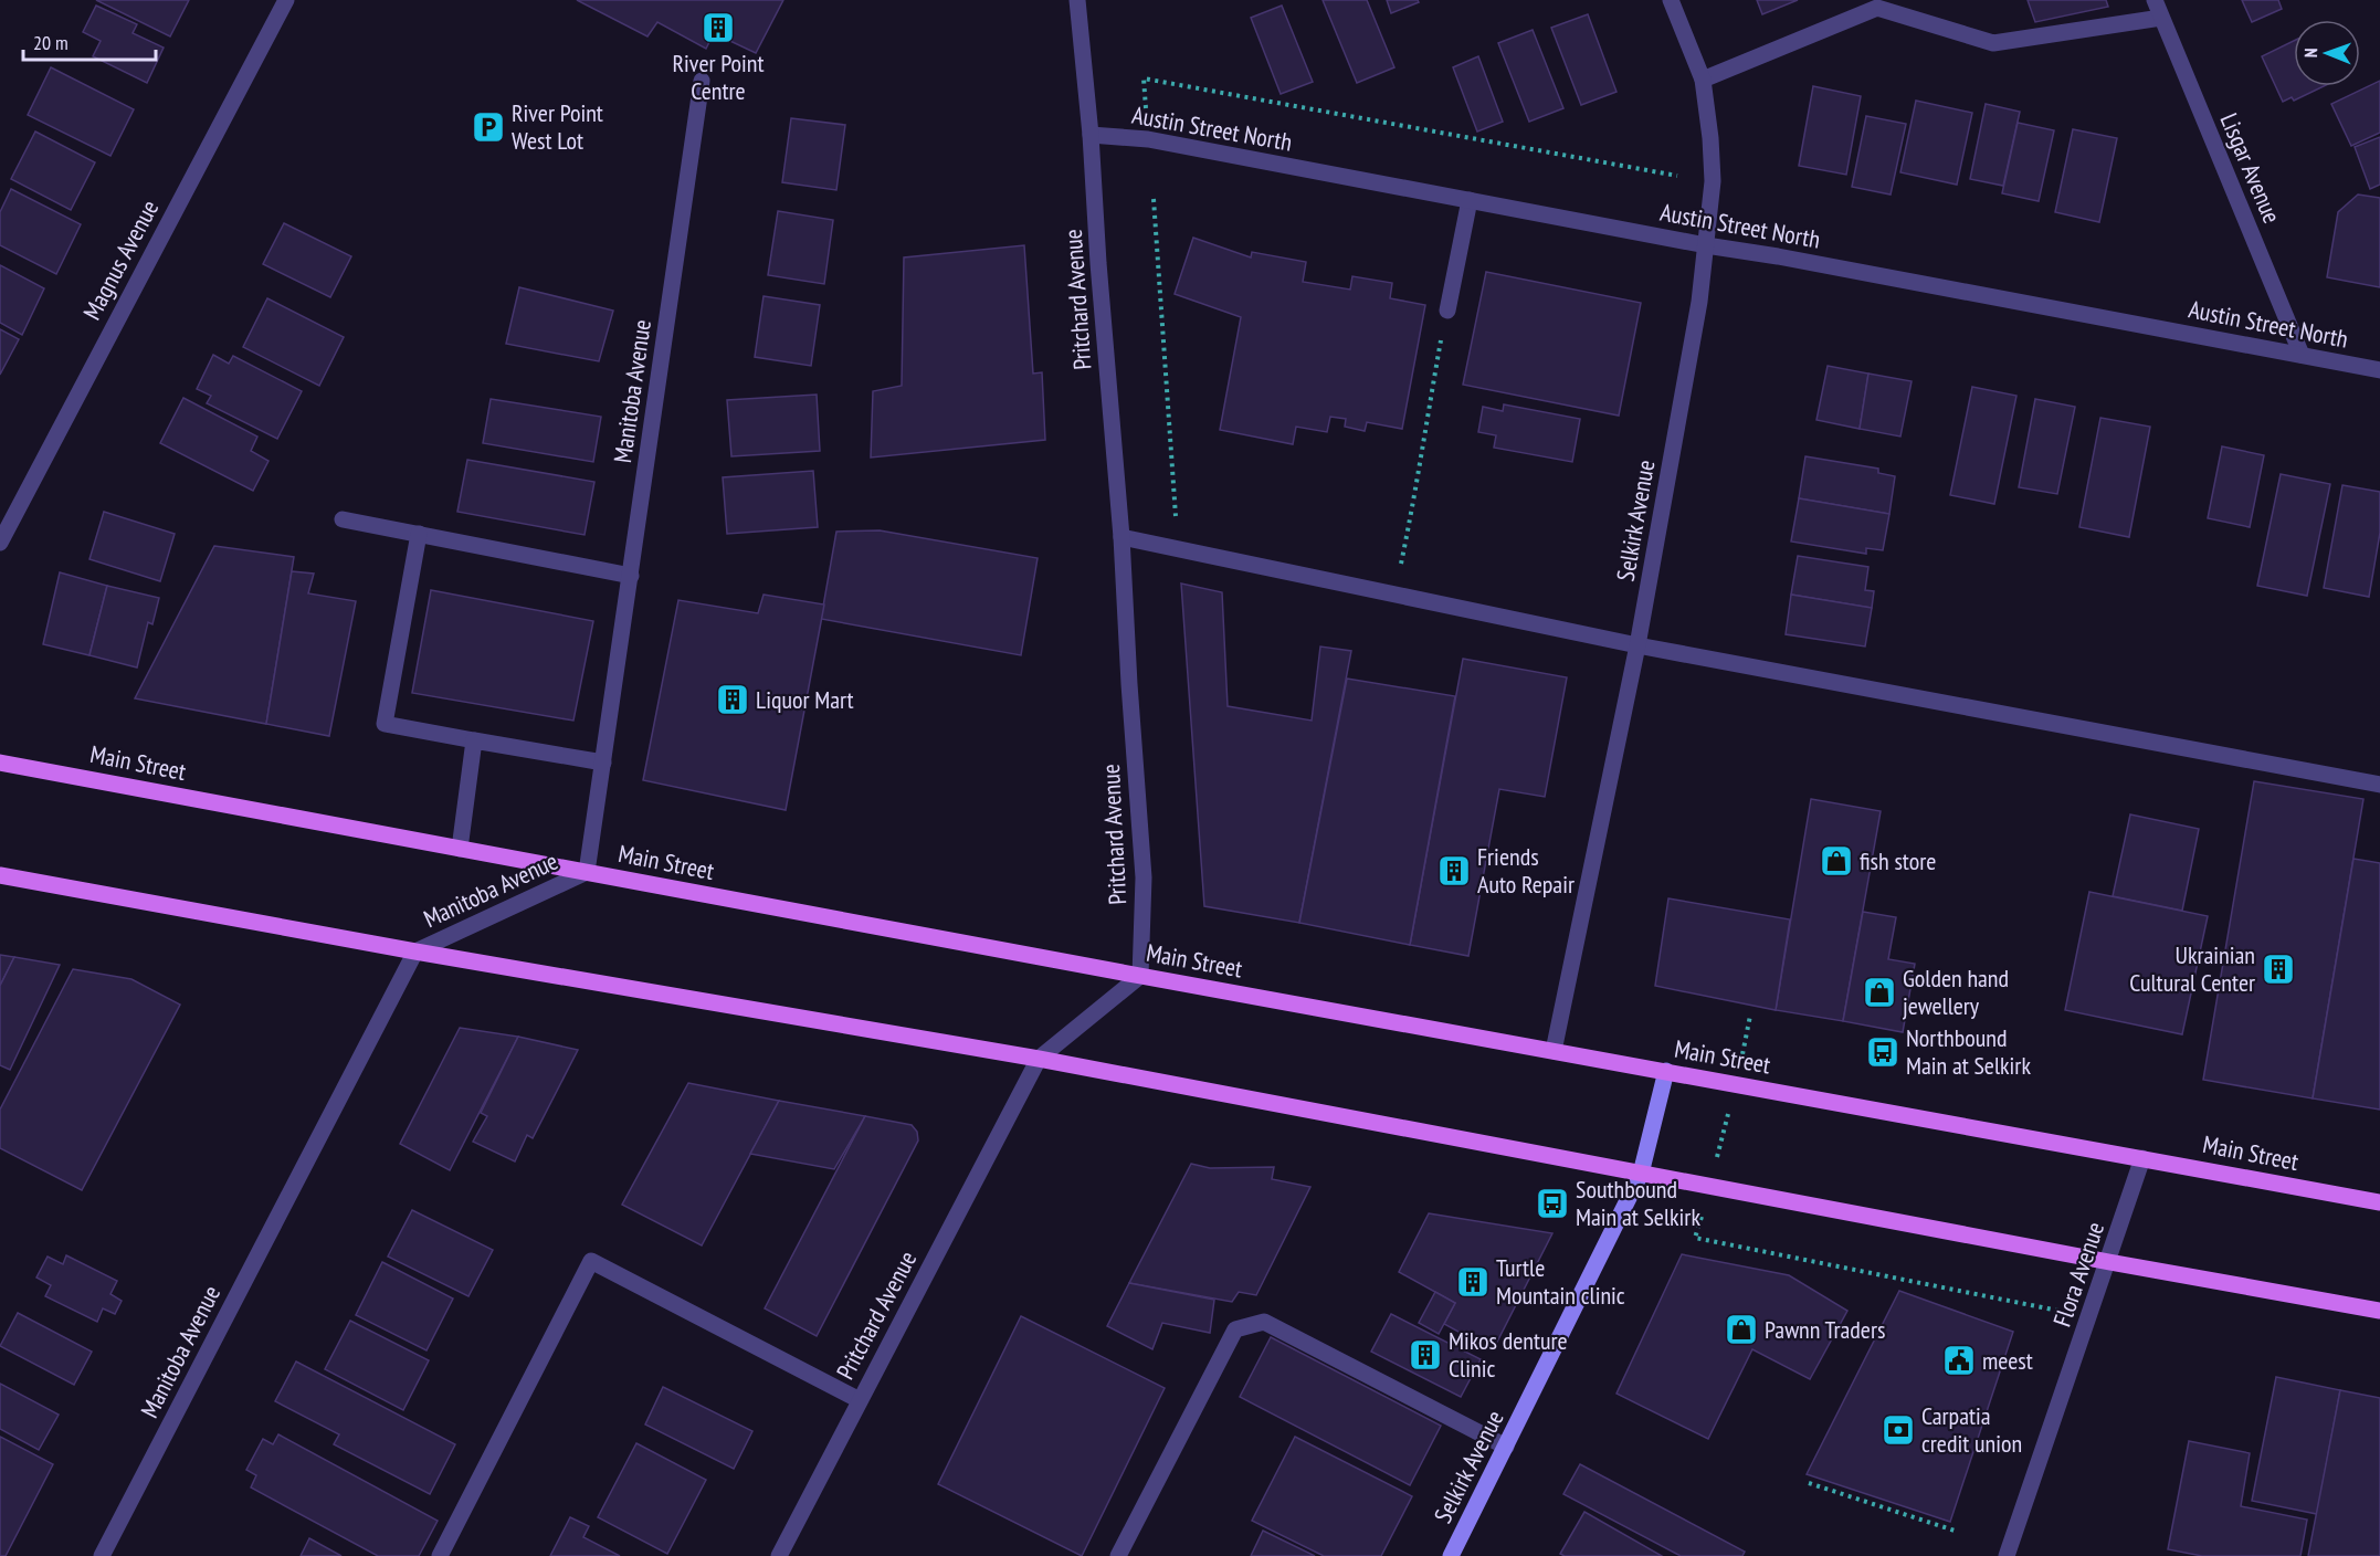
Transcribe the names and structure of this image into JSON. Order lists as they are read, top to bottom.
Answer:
{
  "streets": {
    "main road": ["Selkirk Avenue", "Main Street"],
    "street": [
      "Austin Street North",
      "Lisgar Avenue",
      "Magnus Avenue",
      "Pritchard Avenue",
      "Manitoba Avenue",
      "Flora Avenue"
    ]
  },
  "crossings": [
    ["Austin Street North", "Lisgar Avenue"],
    ["Austin Street North", "Pritchard Avenue"],
    ["Austin Street North", "Selkirk Avenue"],
    ["Pritchard Avenue", "Main Street"],
    ["Manitoba Avenue", "Main Street"],
    ["Selkirk Avenue", "Main Street"],
    ["Main Street", "Flora Avenue"]
  ],
  "places": {
    "building": [
      "River Point Centre",
      "Liquor Mart",
      "Friends Auto Repair",
      "Ukrainian Cultural Center",
      "Turtle Mountain clinic",
      "Mikos denture Clinic"
    ],
    "parking": ["River Point West Lot"],
    "shop": ["fish store", "Golden hand jewellery", "Pawnn Traders"],
    "bus stop": ["Northbound Main at Selkirk", "Southbound Main at Selkirk"],
    "public building": ["meest"],
    "bank": ["Carpatia credit union"]
  },
  "scale_bar": "20 m",
  "north": "left"
}
